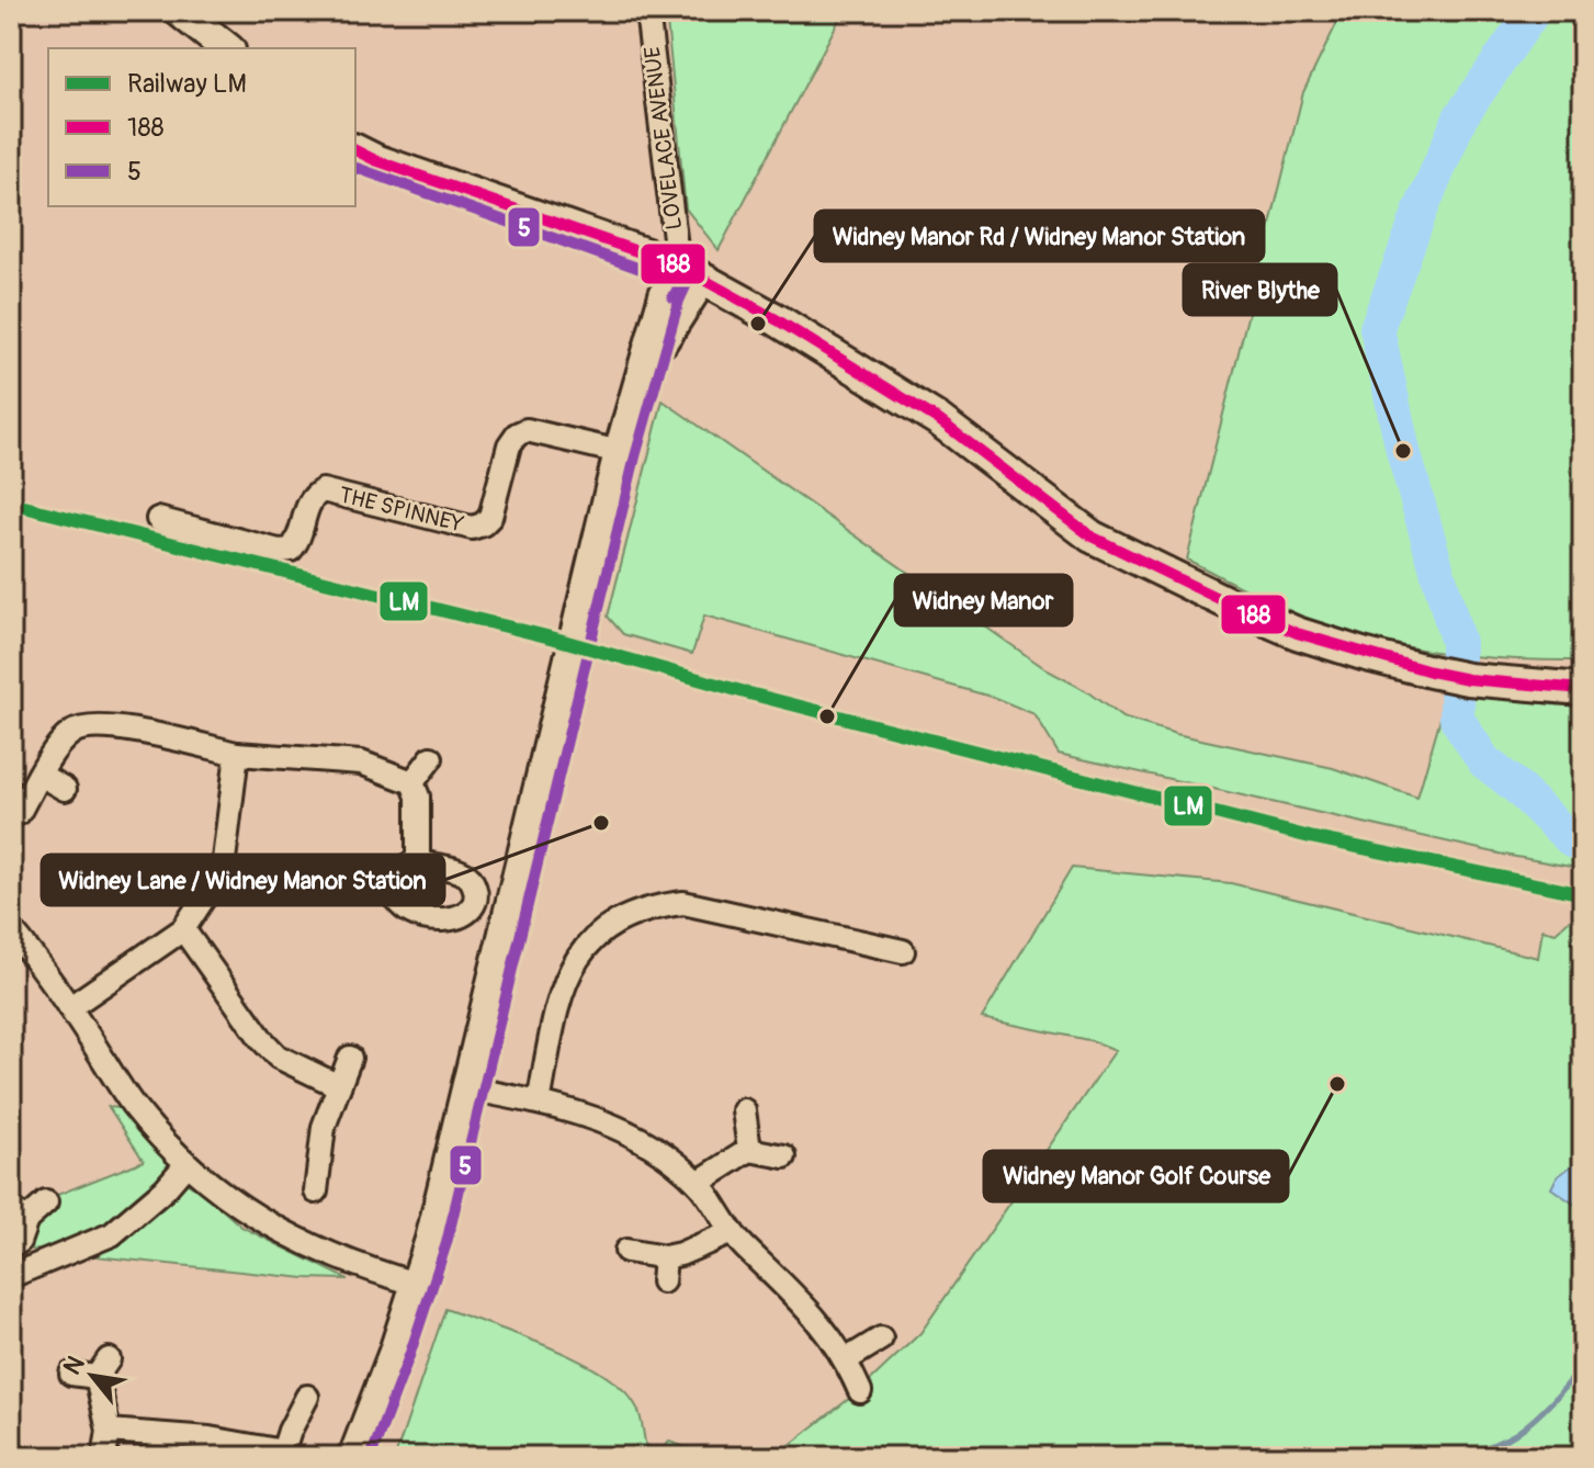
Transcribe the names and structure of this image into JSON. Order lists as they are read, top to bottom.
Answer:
{
  "streets": {
    "street": ["LOVELACE AVENUE", "THE SPINNEY"]
  },
  "places": [
    "Widney Manor Rd / Widney Manor Station",
    "River Blythe",
    "Widney Manor",
    "Widney Lane / Widney Manor Station",
    "Widney Manor Golf Course"
  ],
  "lines": ["transit line 188", "transit line 5", "rail line LM"],
  "legend": ["Railway LM", "188", "5"],
  "north": "top left"
}
